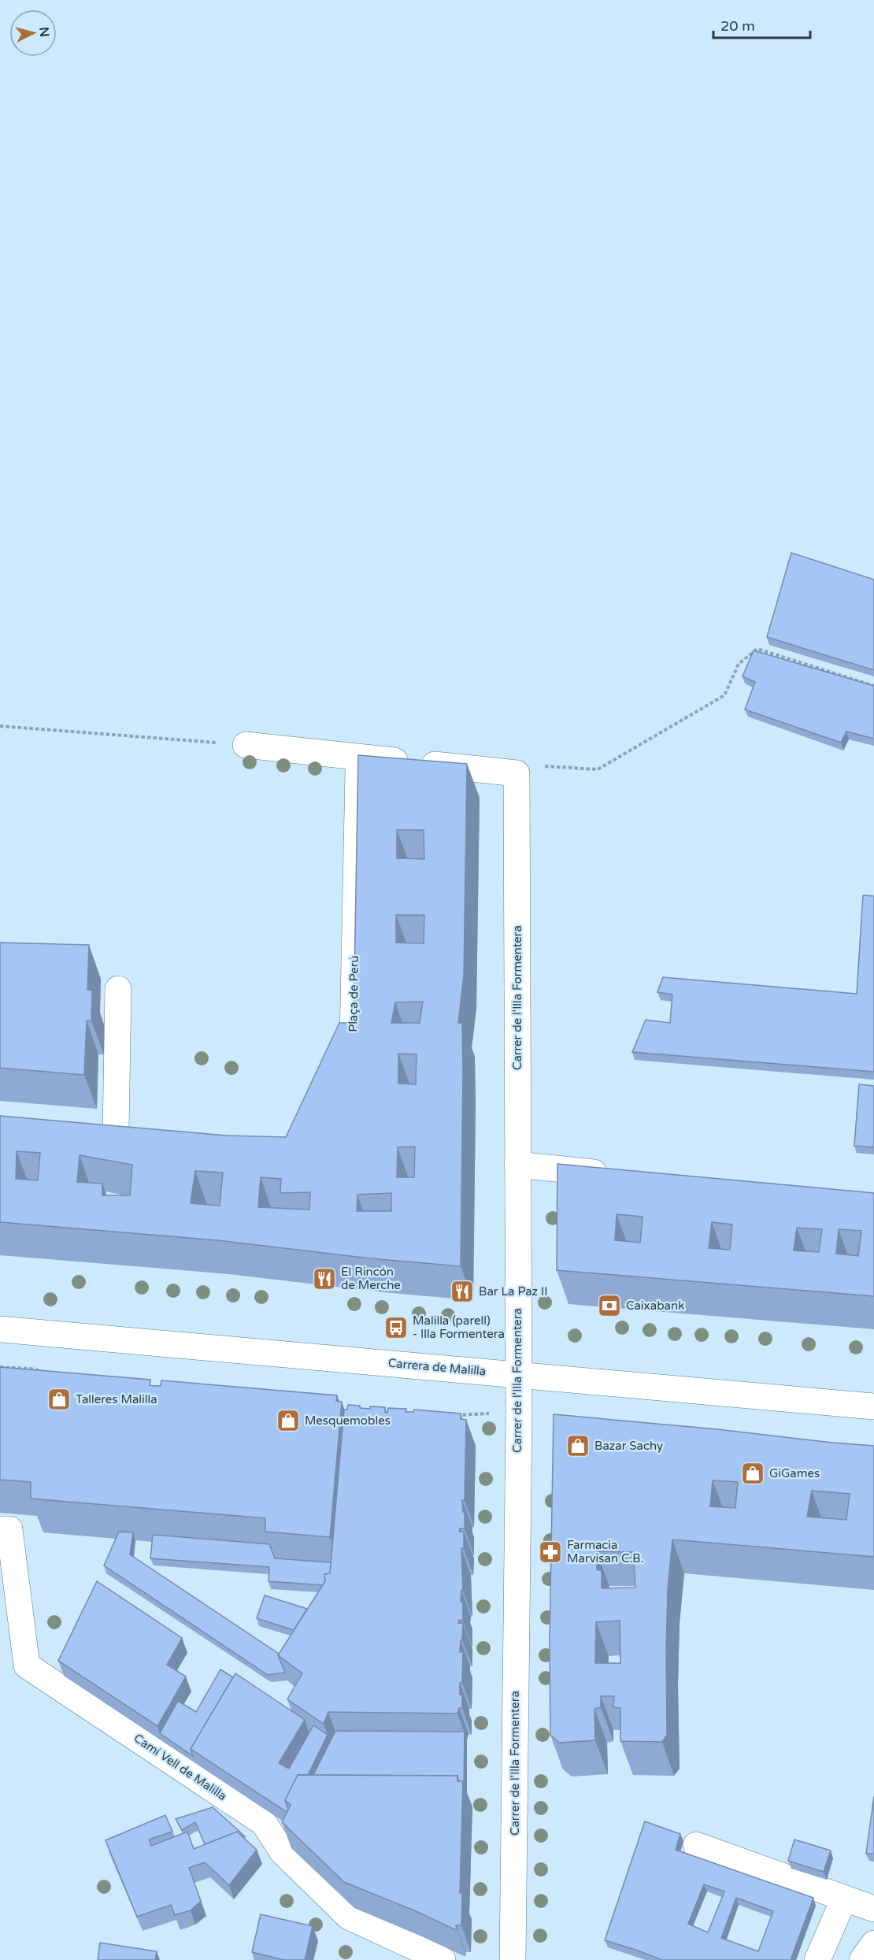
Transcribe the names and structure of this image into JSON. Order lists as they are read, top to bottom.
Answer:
{
  "streets": {
    "street": [
      "Plaça de Perú",
      "Carrer de l'Illa Formentera",
      "Carrera de Malilla",
      "Camí Vell de Malilla"
    ]
  },
  "crossings": [
    ["Carrer de l'Illa Formentera", "Carrera de Malilla"]
  ],
  "places": {
    "restaurant": ["El Rincón de Merche", "Bar La Paz II"],
    "bank": ["Caixabank"],
    "bus stop": ["Malilla (parell) - Illa Formentera"],
    "shop": [
      "Talleres Malilla",
      "Mesquemobles",
      "Bazar Sachy",
      "GiGames"
    ],
    "pharmacy": ["Farmacia Marvisan C.B."]
  },
  "scale_bar": "20 m",
  "north": "right"
}
